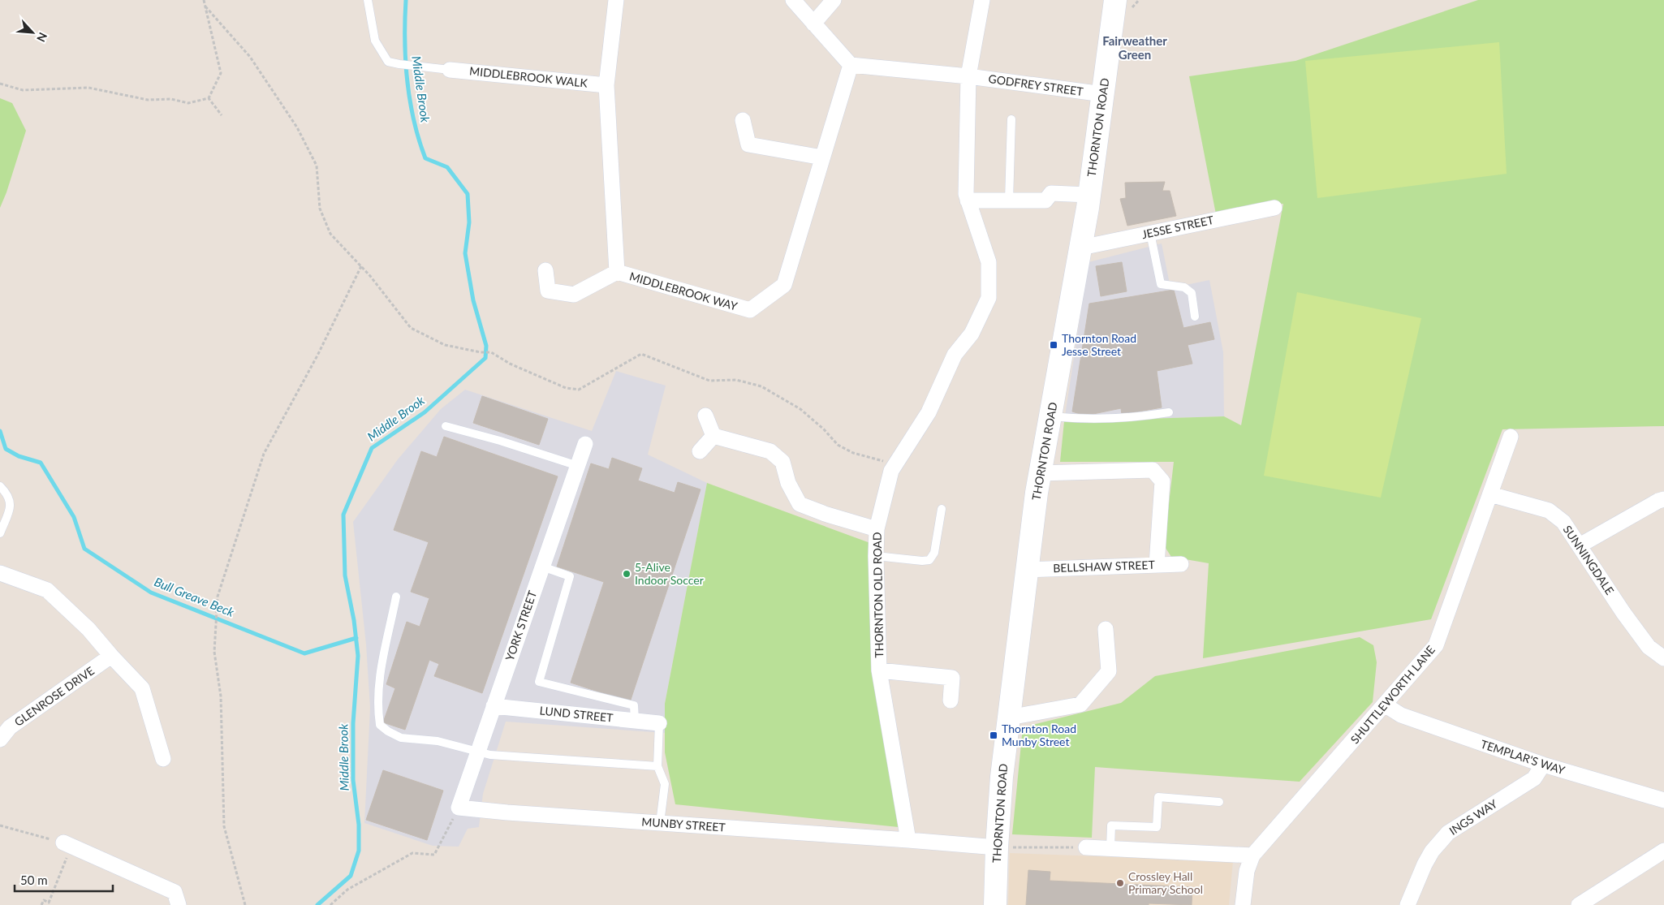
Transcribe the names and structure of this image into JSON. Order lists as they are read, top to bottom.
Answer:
{
  "streets": {
    "main road": ["THORNTON ROAD"],
    "street": [
      "MIDDLEBROOK WALK",
      "GODFREY STREET",
      "JESSE STREET",
      "MIDDLEBROOK WAY",
      "SUNNINGDALE",
      "BELLSHAW STREET",
      "THORNTON OLD ROAD",
      "YORK STREET",
      "SHUTTLEWORTH LANE",
      "GLENROSE DRIVE",
      "LUND STREET",
      "TEMPLAR'S WAY",
      "INGS WAY",
      "MUNBY STREET"
    ]
  },
  "crossings": [
    ["MIDDLEBROOK WALK", "MIDDLEBROOK WAY"],
    ["GODFREY STREET", "THORNTON ROAD"],
    ["GODFREY STREET", "MIDDLEBROOK WAY"],
    ["GODFREY STREET", "THORNTON OLD ROAD"],
    ["THORNTON ROAD", "JESSE STREET"],
    ["THORNTON ROAD", "BELLSHAW STREET"],
    ["SUNNINGDALE", "SHUTTLEWORTH LANE"],
    ["THORNTON OLD ROAD", "MUNBY STREET"],
    ["YORK STREET", "LUND STREET"],
    ["YORK STREET", "MUNBY STREET"],
    ["SHUTTLEWORTH LANE", "TEMPLAR'S WAY"],
    ["TEMPLAR'S WAY", "INGS WAY"]
  ],
  "districts": ["Fairweather Green"],
  "water": ["Middle Brook", "Bull Greave Beck"],
  "places": {
    "transit": ["Thornton Road Jesse Street", "Thornton Road Munby Street"],
    "other": ["5-Alive Indoor Soccer", "Crossley Hall Primary School"]
  },
  "scale_bar": "50 m",
  "north": "bottom right"
}
